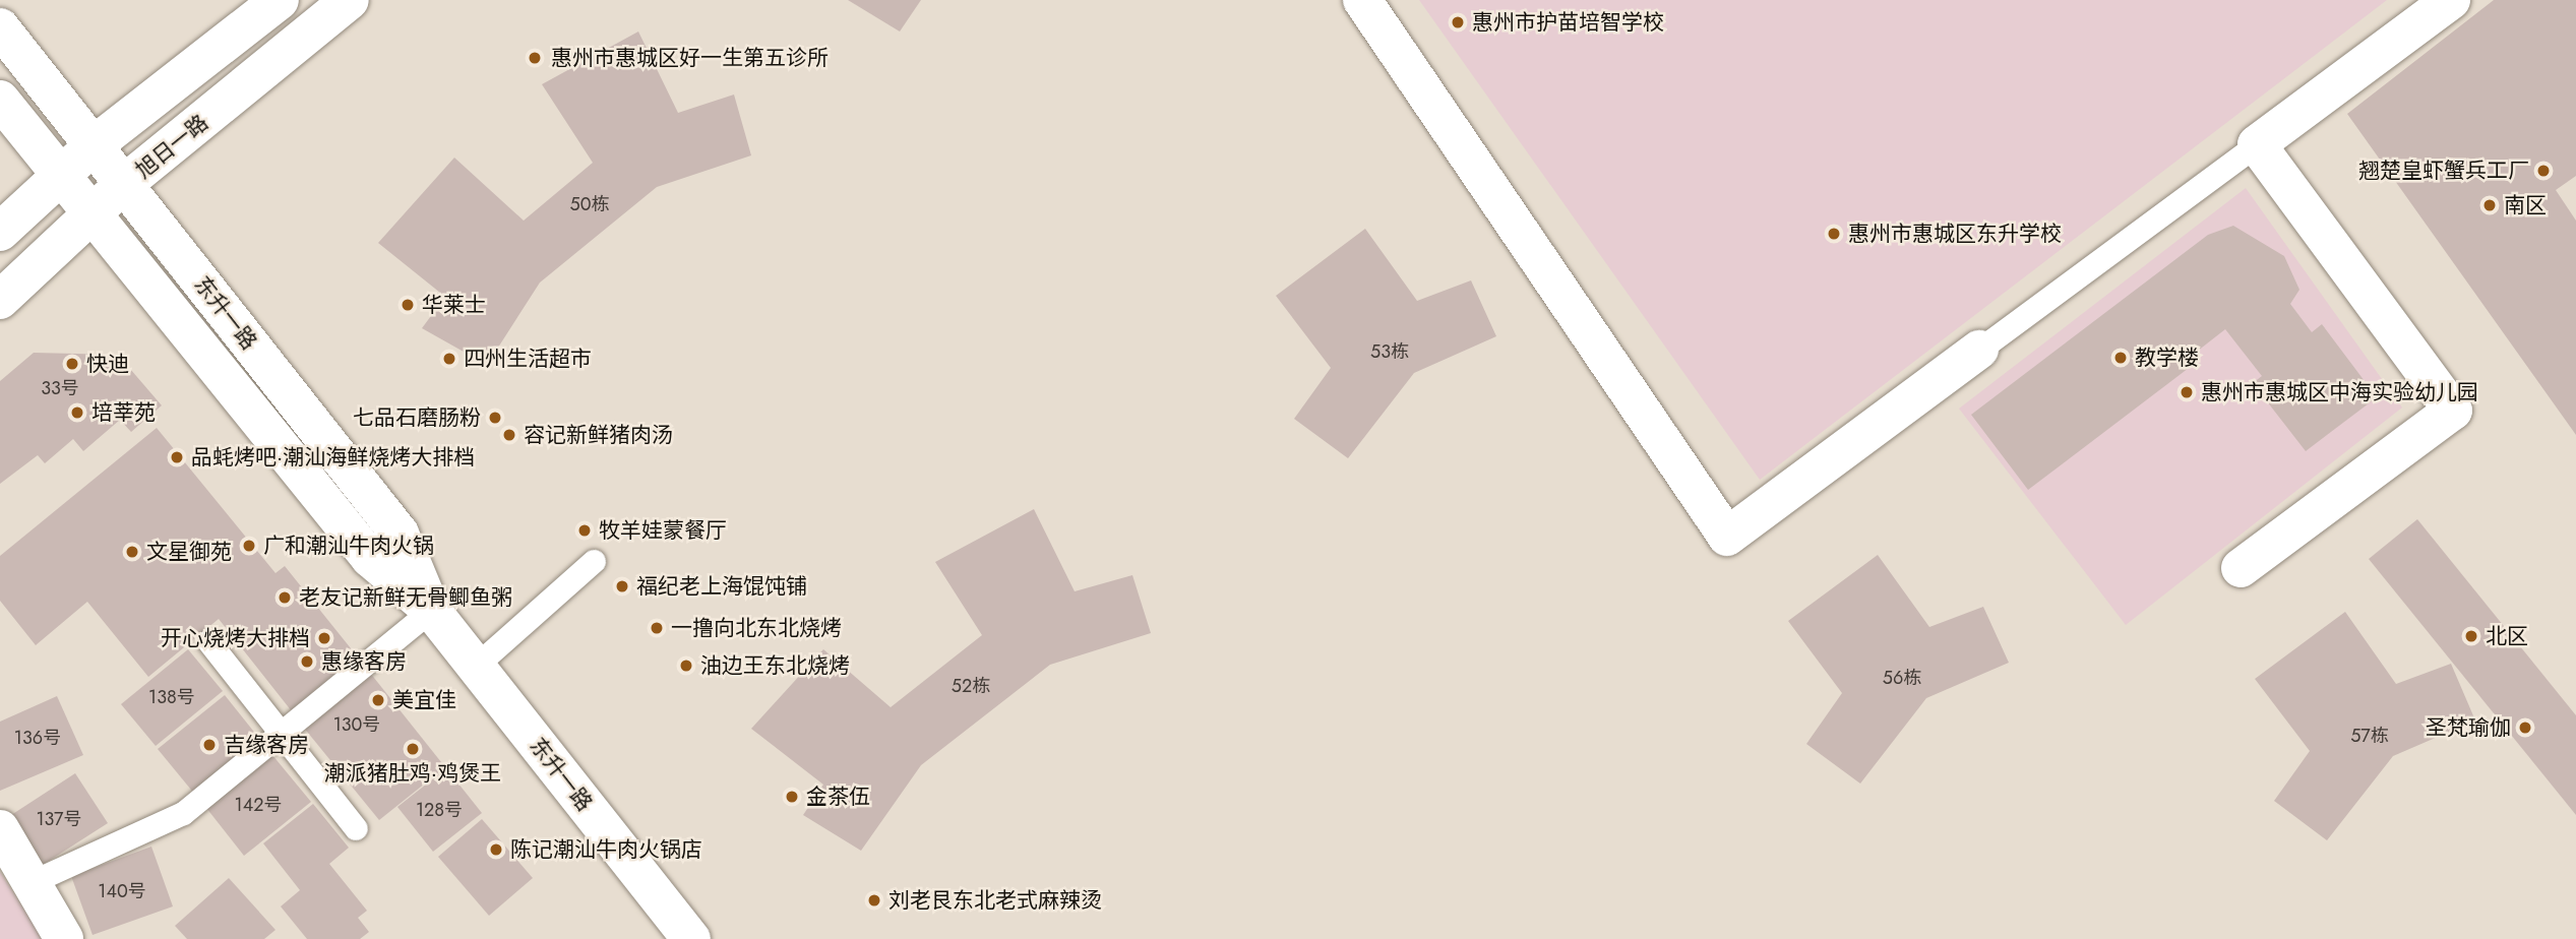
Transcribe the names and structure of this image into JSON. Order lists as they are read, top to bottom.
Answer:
{
  "streets": {
    "street": ["旭日一路", "东升一路"]
  },
  "crossings": [
    ["旭日一路", "东升一路"]
  ],
  "places": [
    "惠州市护苗培智学校",
    "惠州市惠城区好一生第五诊所",
    "翘楚皇虾蟹兵工厂",
    "南区",
    "惠州市惠城区东升学校",
    "华莱士",
    "教学楼",
    "四州生活超市",
    "快迪",
    "惠州市惠城区中海实验幼儿园",
    "培莘苑",
    "七品石磨肠粉",
    "容记新鲜猪肉汤",
    "品蚝烤吧·潮汕海鲜烧烤大排档",
    "牧羊娃蒙餐厅",
    "广和潮汕牛肉火锅",
    "文星御苑",
    "福纪老上海馄饨铺",
    "老友记新鲜无骨鲫鱼粥",
    "一撸向北东北烧烤",
    "北区",
    "开心烧烤大排档",
    "惠缘客房",
    "油边王东北烧烤",
    "美宜佳",
    "圣梵瑜伽",
    "吉缘客房",
    "潮派猪肚鸡·鸡煲王",
    "金茶伍",
    "陈记潮汕牛肉火锅店",
    "刘老艮东北老式麻辣烫"
  ],
  "house_numbers": [
    "50栋",
    "53栋",
    "33号",
    "56栋",
    "52栋",
    "138号",
    "130号",
    "57栋",
    "136号",
    "142号",
    "128号",
    "137号",
    "140号"
  ]
}
